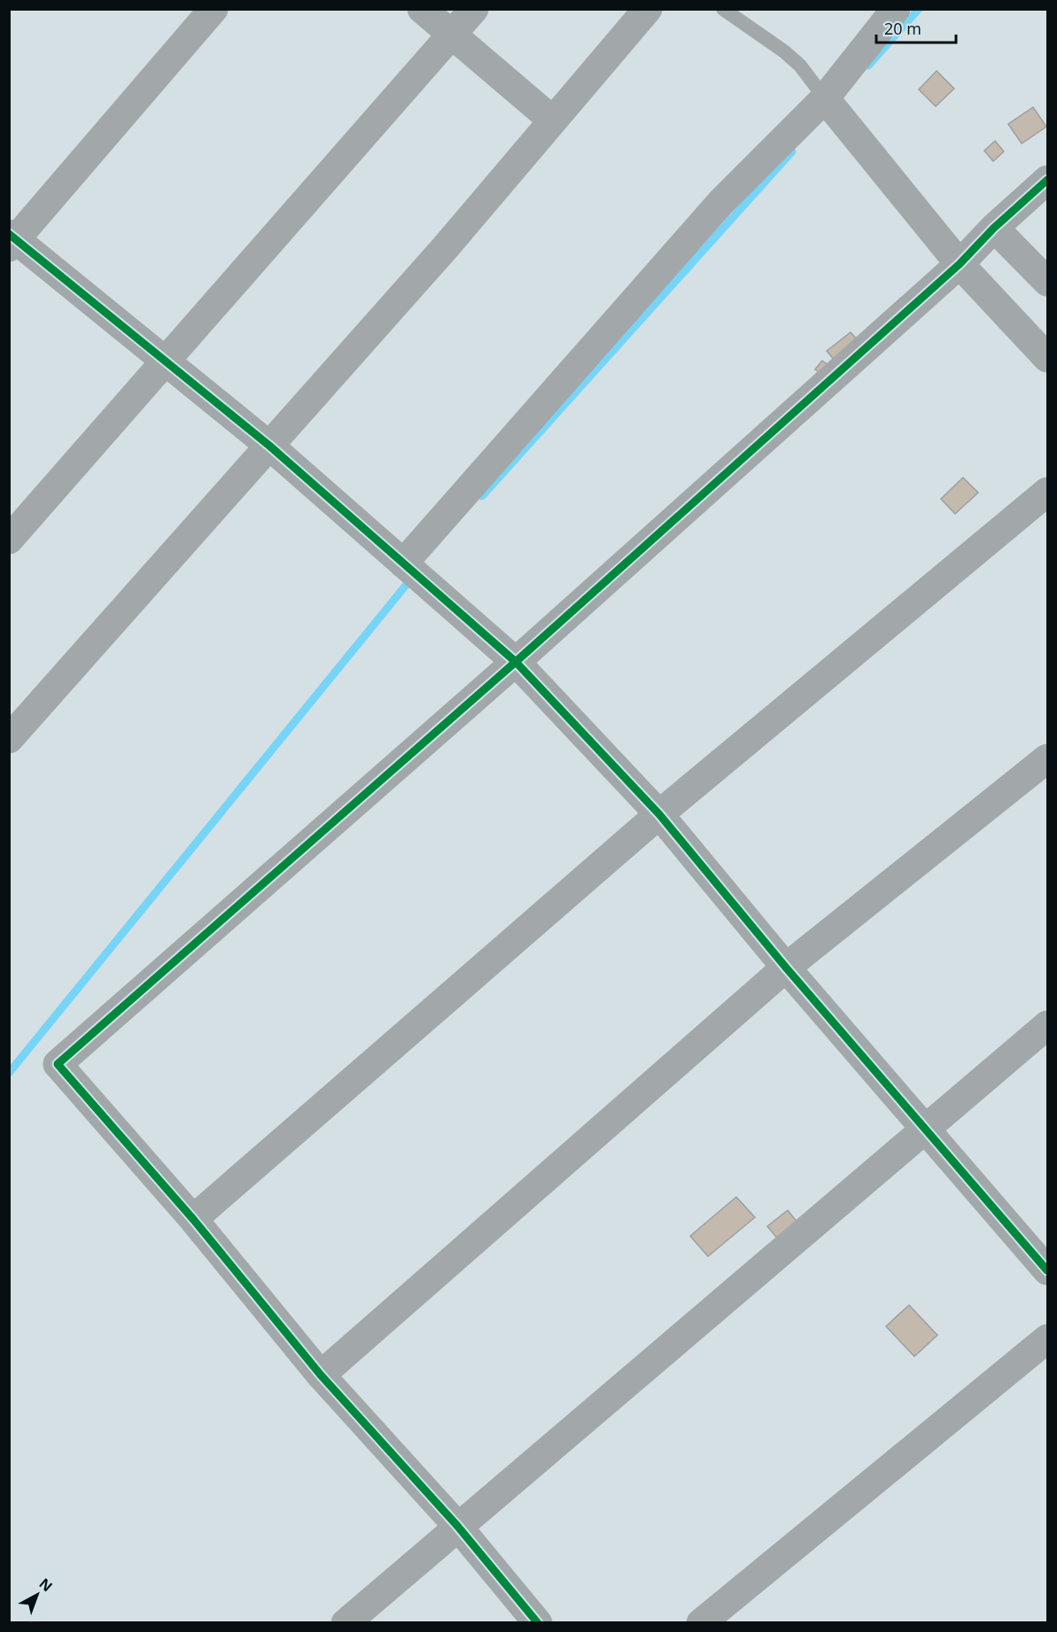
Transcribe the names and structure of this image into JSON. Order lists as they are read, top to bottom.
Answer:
{
  "scale_bar": "20 m",
  "north": "top right"
}
